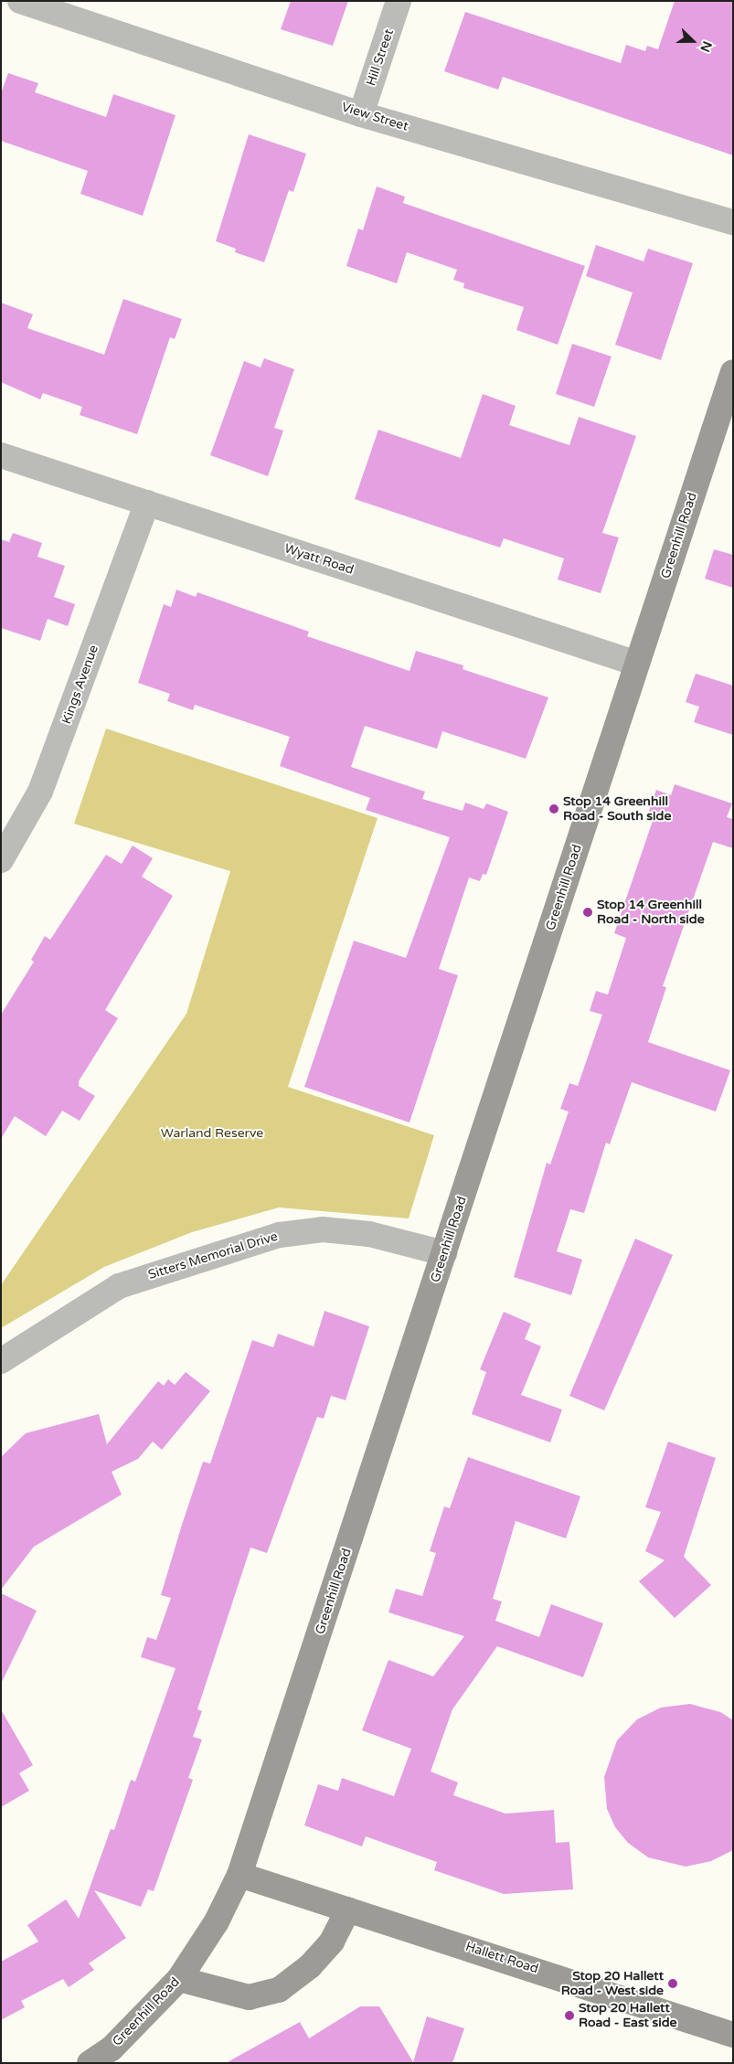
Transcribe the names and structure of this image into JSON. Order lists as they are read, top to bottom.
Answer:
{
  "streets": {
    "main road": ["Greenhill Road", "Hallett Road"],
    "street": [
      "Hill Street",
      "View Street",
      "Wyatt Road",
      "Kings Avenue",
      "Sitters Memorial Drive"
    ]
  },
  "crossings": [
    ["Hill Street", "View Street"],
    ["Greenhill Road", "Wyatt Road"],
    ["Greenhill Road", "Sitters Memorial Drive"],
    ["Greenhill Road", "Hallett Road"],
    ["Wyatt Road", "Kings Avenue"]
  ],
  "parks": ["Warland Reserve"],
  "places": [
    "Stop 14 Greenhill Road - South side",
    "Stop 14 Greenhill Road - North side",
    "Stop 20 Hallett Road - West side",
    "Stop 20 Hallett Road - East side"
  ],
  "north": "right"
}
